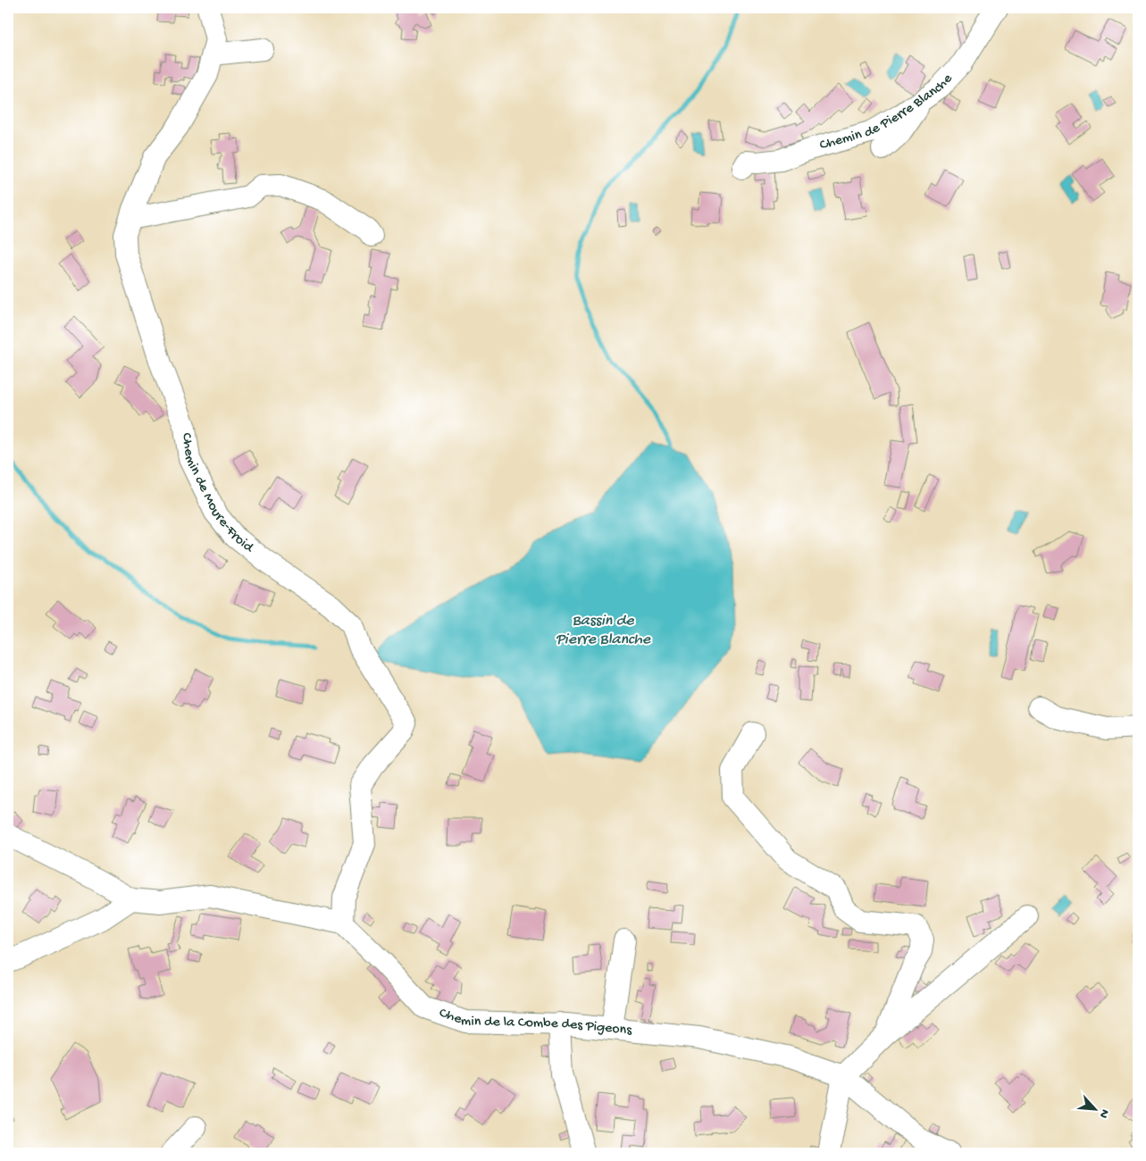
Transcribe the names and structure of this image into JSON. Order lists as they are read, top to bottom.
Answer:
{
  "streets": {
    "street": ["Chemin de Pierre Blanche", "Chemin de Moure-Froid", "Chemin de la Combe des Pigeons"]
  },
  "crossings": [
    ["Chemin de Moure-Froid", "Chemin de la Combe des Pigeons"]
  ],
  "water": ["Bassin de Pierre Blanche"],
  "north": "bottom right"
}
